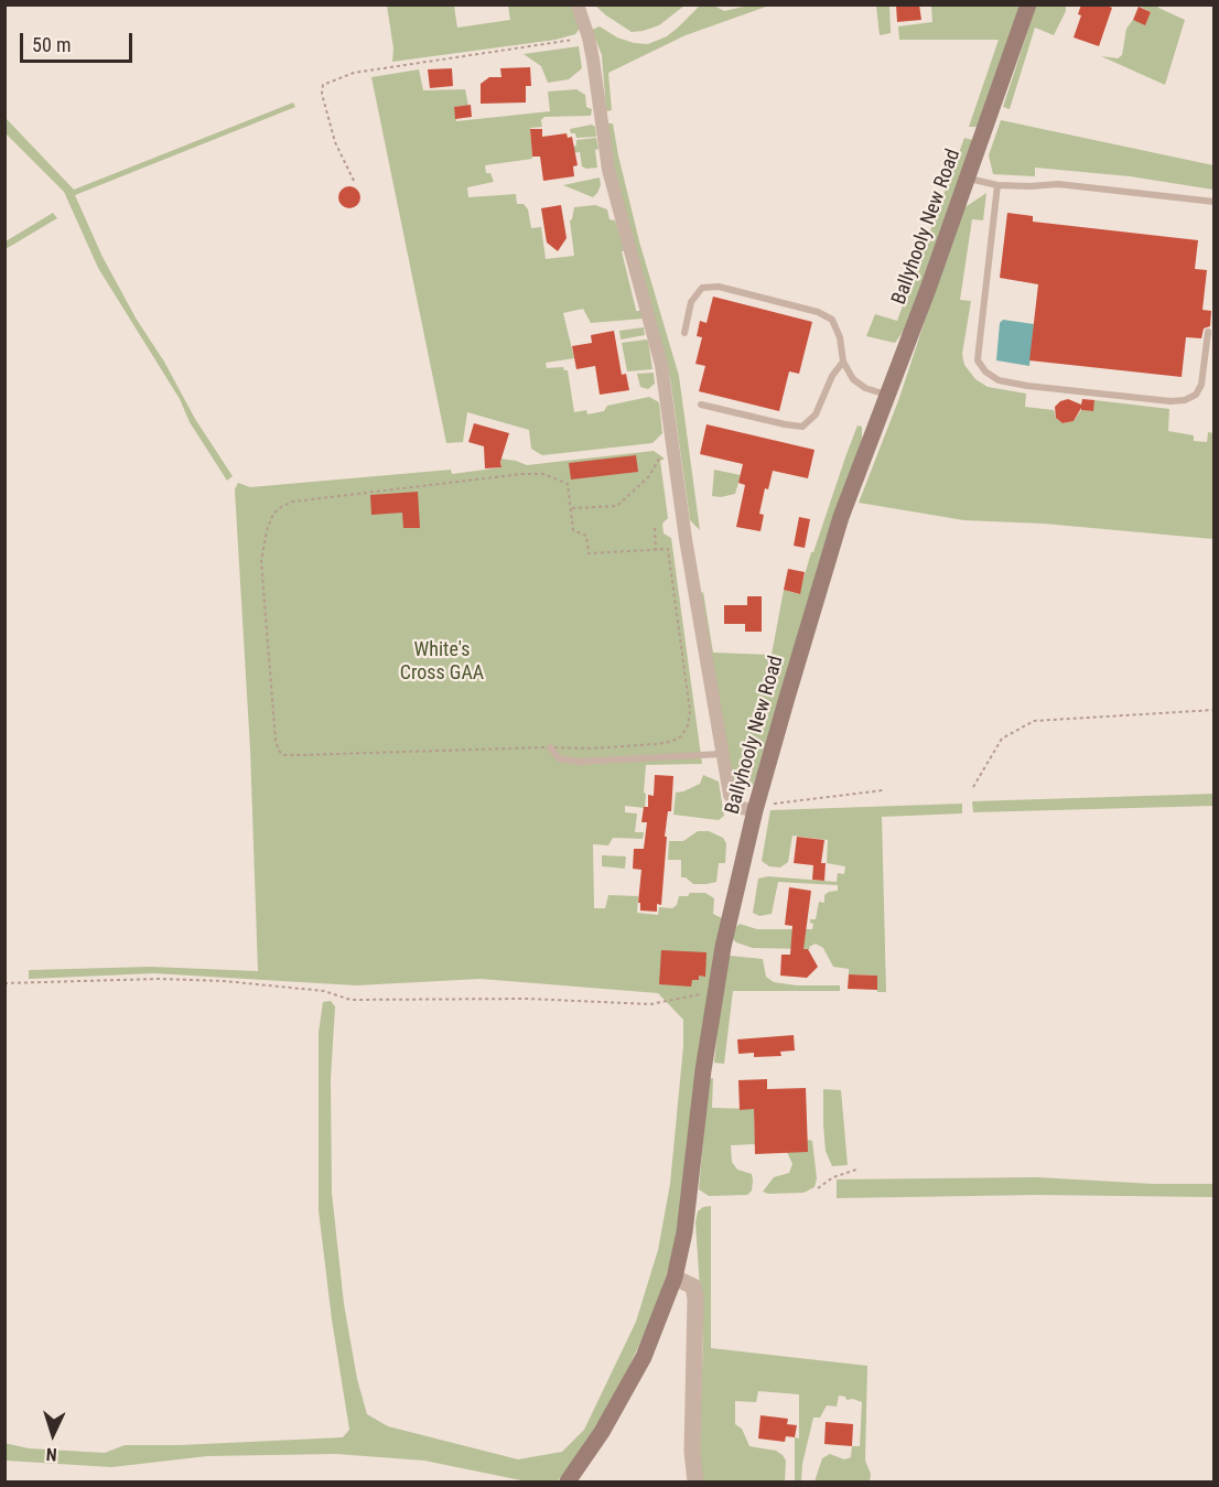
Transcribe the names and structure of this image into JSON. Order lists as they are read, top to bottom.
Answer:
{
  "streets": {
    "main road": ["Ballyhooly New Road"]
  },
  "parks": ["White's Cross GAA"],
  "scale_bar": "50 m",
  "north": "bottom"
}
